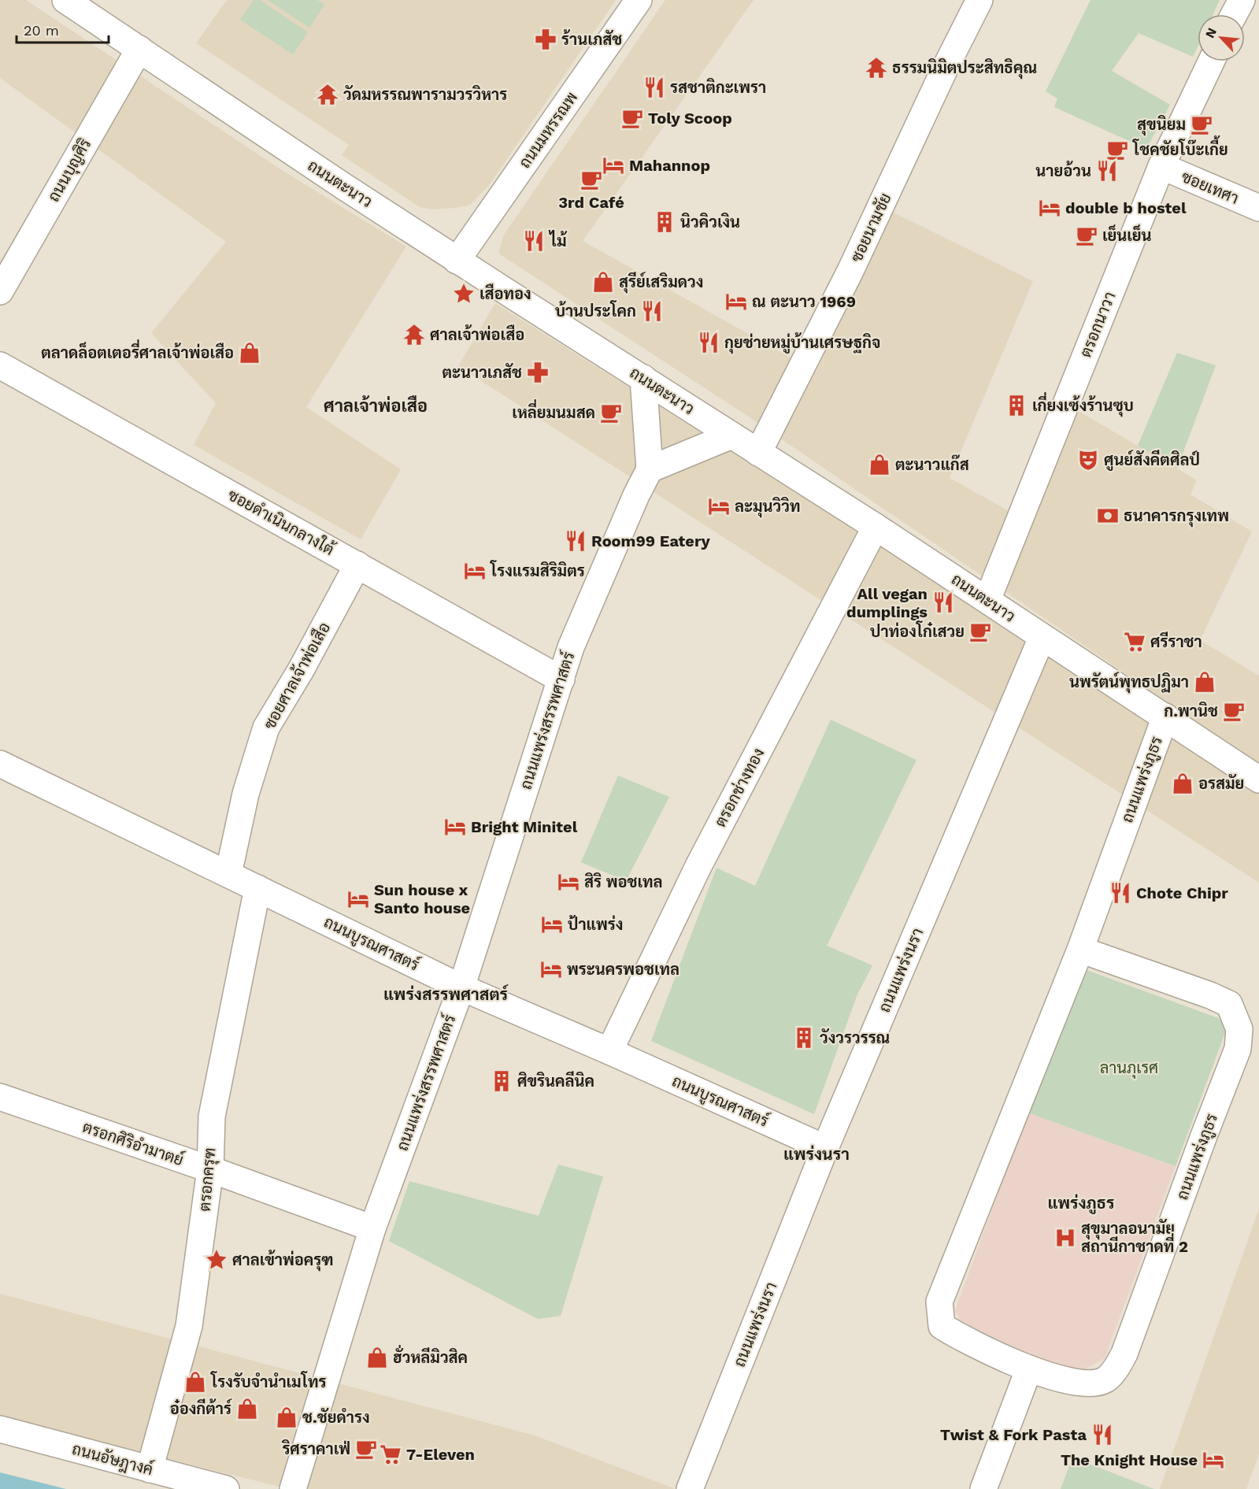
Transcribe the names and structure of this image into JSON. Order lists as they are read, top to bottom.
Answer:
{
  "streets": {
    "street": [
      "ถนนมหรรณพ",
      "ถนนบุญศิริ",
      "ถนนตะนาว",
      "ซอยเทศา",
      "ซอยนามชัย",
      "ตรอกนาวา",
      "ซอยดำเนินกลางใต้",
      "ซอยศาลเจ้าพ่อเสือ",
      "ถนนแพร่งสรรพศาสตร์",
      "ถนนแพร่งภูธร",
      "ตรอกช่างทอง",
      "ถนนบูรณศาสตร์",
      "ถนนแพร่งนรา",
      "ตรอกศิริอำมาตย์",
      "ตรอกครุฑ",
      "ถนนอัษฎางค์"
    ]
  },
  "crossings": [
    ["ถนนมหรรณพ", "ถนนตะนาว"],
    ["ถนนบุญศิริ", "ถนนตะนาว"],
    ["ถนนตะนาว", "ซอยนามชัย"],
    ["ถนนตะนาว", "ตรอกนาวา"],
    ["ถนนตะนาว", "ถนนแพร่งภูธร"],
    ["ถนนตะนาว", "ตรอกช่างทอง"],
    ["ถนนตะนาว", "ถนนแพร่งนรา"],
    ["ซอยเทศา", "ตรอกนาวา"],
    ["ซอยดำเนินกลางใต้", "ซอยศาลเจ้าพ่อเสือ"],
    ["ซอยดำเนินกลางใต้", "ถนนแพร่งสรรพศาสตร์"],
    ["ซอยศาลเจ้าพ่อเสือ", "ถนนบูรณศาสตร์"],
    ["ถนนแพร่งสรรพศาสตร์", "ถนนบูรณศาสตร์"],
    ["ถนนแพร่งสรรพศาสตร์", "ตรอกศิริอำมาตย์"],
    ["ตรอกช่างทอง", "ถนนบูรณศาสตร์"],
    ["ถนนบูรณศาสตร์", "ถนนแพร่งนรา"],
    ["ถนนบูรณศาสตร์", "ตรอกครุฑ"],
    ["ตรอกศิริอำมาตย์", "ตรอกครุฑ"],
    ["ตรอกครุฑ", "ถนนอัษฎางค์"]
  ],
  "districts": [
    "ศาลเจ้าพ่อเสือ",
    "แพร่งสรรพศาสตร์",
    "แพร่งนรา",
    "แพร่งภูธร"
  ],
  "parks": ["ลานภุเรศ"],
  "places": {
    "pharmacy": ["ร้านเภสัช", "ตะนาวเภสัช"],
    "temple": ["ธรรมนิมิตประสิทธิคุณ", "วัดมหรรณพารามวรวิหาร", "ศาลเจ้าพ่อเสือ"],
    "restaurant": [
      "รสชาติกะเพรา",
      "นายอ้วน",
      "ไม้",
      "บ้านประโคก",
      "กุยช่ายหมู่บ้านเศรษฐกิจ",
      "Room99 Eatery",
      "All vegan dumplings",
      "Chote Chipr",
      "Twist & Fork Pasta"
    ],
    "cafe": [
      "Toly Scoop",
      "สุขนิยม",
      "โชคชัยโบ๊ะเกี้ย",
      "3rd Café",
      "เย็นเย็น",
      "เหลี่ยมนมสด",
      "ปาท่องโก๋เสวย",
      "ก.พานิช",
      "ริศราคาเฟ่"
    ],
    "hotel": [
      "Mahannop",
      "double b hostel",
      "ณ ตะนาว 1969",
      "ละมุนวิวิท",
      "โรงแรมสิริมิตร",
      "Bright Minitel",
      "สิริ พอชเทล",
      "Sun house x Santo house",
      "ป้าแพร่ง",
      "พระนครพอชเทล",
      "The Knight House"
    ],
    "building": [
      "นิวคิวเงิน",
      "เกี่ยงเซ้งร้านซุบ",
      "วังวรวรรณ",
      "ศิขรินคลีนิค"
    ],
    "shop": [
      "สุรีย์เสริมดวง",
      "ตลาดล็อตเตอรี่ศาลเจ้าพ่อเสือ",
      "ตะนาวแก๊ส",
      "นพรัตน์พุทธปฏิมา",
      "อรสมัย",
      "ฮั่วหลีมิวสิค",
      "โรงรับจำนำเมโทร",
      "อ๋องกีต้าร์",
      "ช.ชัยดำรง"
    ],
    "place": ["เสือทอง", "ศาลเข้าพ่อครุฑ"],
    "theatre": ["ศูนย์สังคีตศิลป์"],
    "bank": ["ธนาคารกรุงเทพ"],
    "supermarket": ["ศรีราชา", "7-Eleven"],
    "hospital": ["สุขุมาลอนามัย สถานีกาชาดที่ 2"]
  },
  "scale_bar": "20 m",
  "north": "top left"
}
